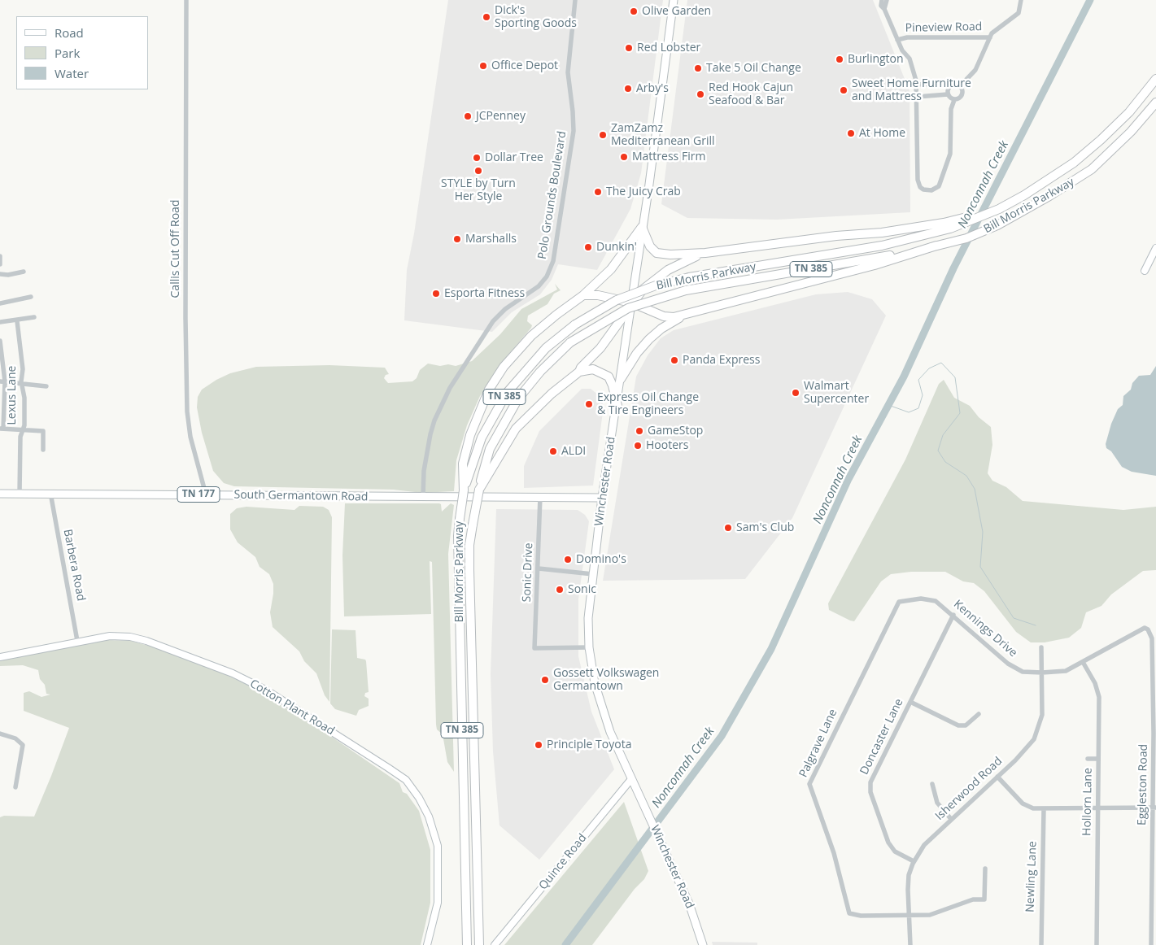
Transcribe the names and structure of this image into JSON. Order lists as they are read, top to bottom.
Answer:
{
  "streets": {
    "highway": ["Bill Morris Parkway", "TN 385"],
    "main road": ["Winchester Road", "TN 177", "South Germantown Road"],
    "street": [
      "Pineview Road",
      "Polo Grounds Boulevard",
      "Callis Cut Off Road",
      "Lexus Lane",
      "Barbera Road",
      "Sonic Drive",
      "Kennings Drive",
      "Cotton Plant Road",
      "Doncaster Lane",
      "Palgrave Lane",
      "Eggleston Road",
      "Isherwood Road",
      "Hollorn Lane",
      "Quince Road",
      "Newling Lane"
    ]
  },
  "crossings": [
    ["Polo Grounds Boulevard", "South Germantown Road"],
    ["Callis Cut Off Road", "South Germantown Road"],
    ["Lexus Lane", "South Germantown Road"],
    ["Winchester Road", "South Germantown Road"],
    ["Winchester Road", "Sonic Drive"],
    ["Winchester Road", "Quince Road"],
    ["South Germantown Road", "Barbera Road"],
    ["South Germantown Road", "Sonic Drive"],
    ["Barbera Road", "Cotton Plant Road"],
    ["Kennings Drive", "Doncaster Lane"],
    ["Kennings Drive", "Palgrave Lane"],
    ["Kennings Drive", "Eggleston Road"],
    ["Kennings Drive", "Isherwood Road"],
    ["Kennings Drive", "Hollorn Lane"],
    ["Doncaster Lane", "Isherwood Road"],
    ["Palgrave Lane", "Isherwood Road"]
  ],
  "water": ["Nonconnah Creek"],
  "places": [
    "Olive Garden",
    "Dick's Sporting Goods",
    "Red Lobster",
    "Burlington",
    "Office Depot",
    "Take 5 Oil Change",
    "Arby's",
    "Sweet Home Furniture and Mattress",
    "Red Hook Cajun Seafood & Bar",
    "JCPenney",
    "At Home",
    "ZamZamz Mediterranean Grill",
    "Mattress Firm",
    "Dollar Tree",
    "STYLE by Turn Her Style",
    "The Juicy Crab",
    "Marshalls",
    "Dunkin'",
    "Esporta Fitness",
    "Panda Express",
    "Walmart Supercenter",
    "Express Oil Change & Tire Engineers",
    "GameStop",
    "Hooters",
    "ALDI",
    "Sam's Club",
    "Domino's",
    "Sonic",
    "Gossett Volkswagen Germantown",
    "Principle Toyota"
  ],
  "legend": ["Road", "Park", "Water"]
}
